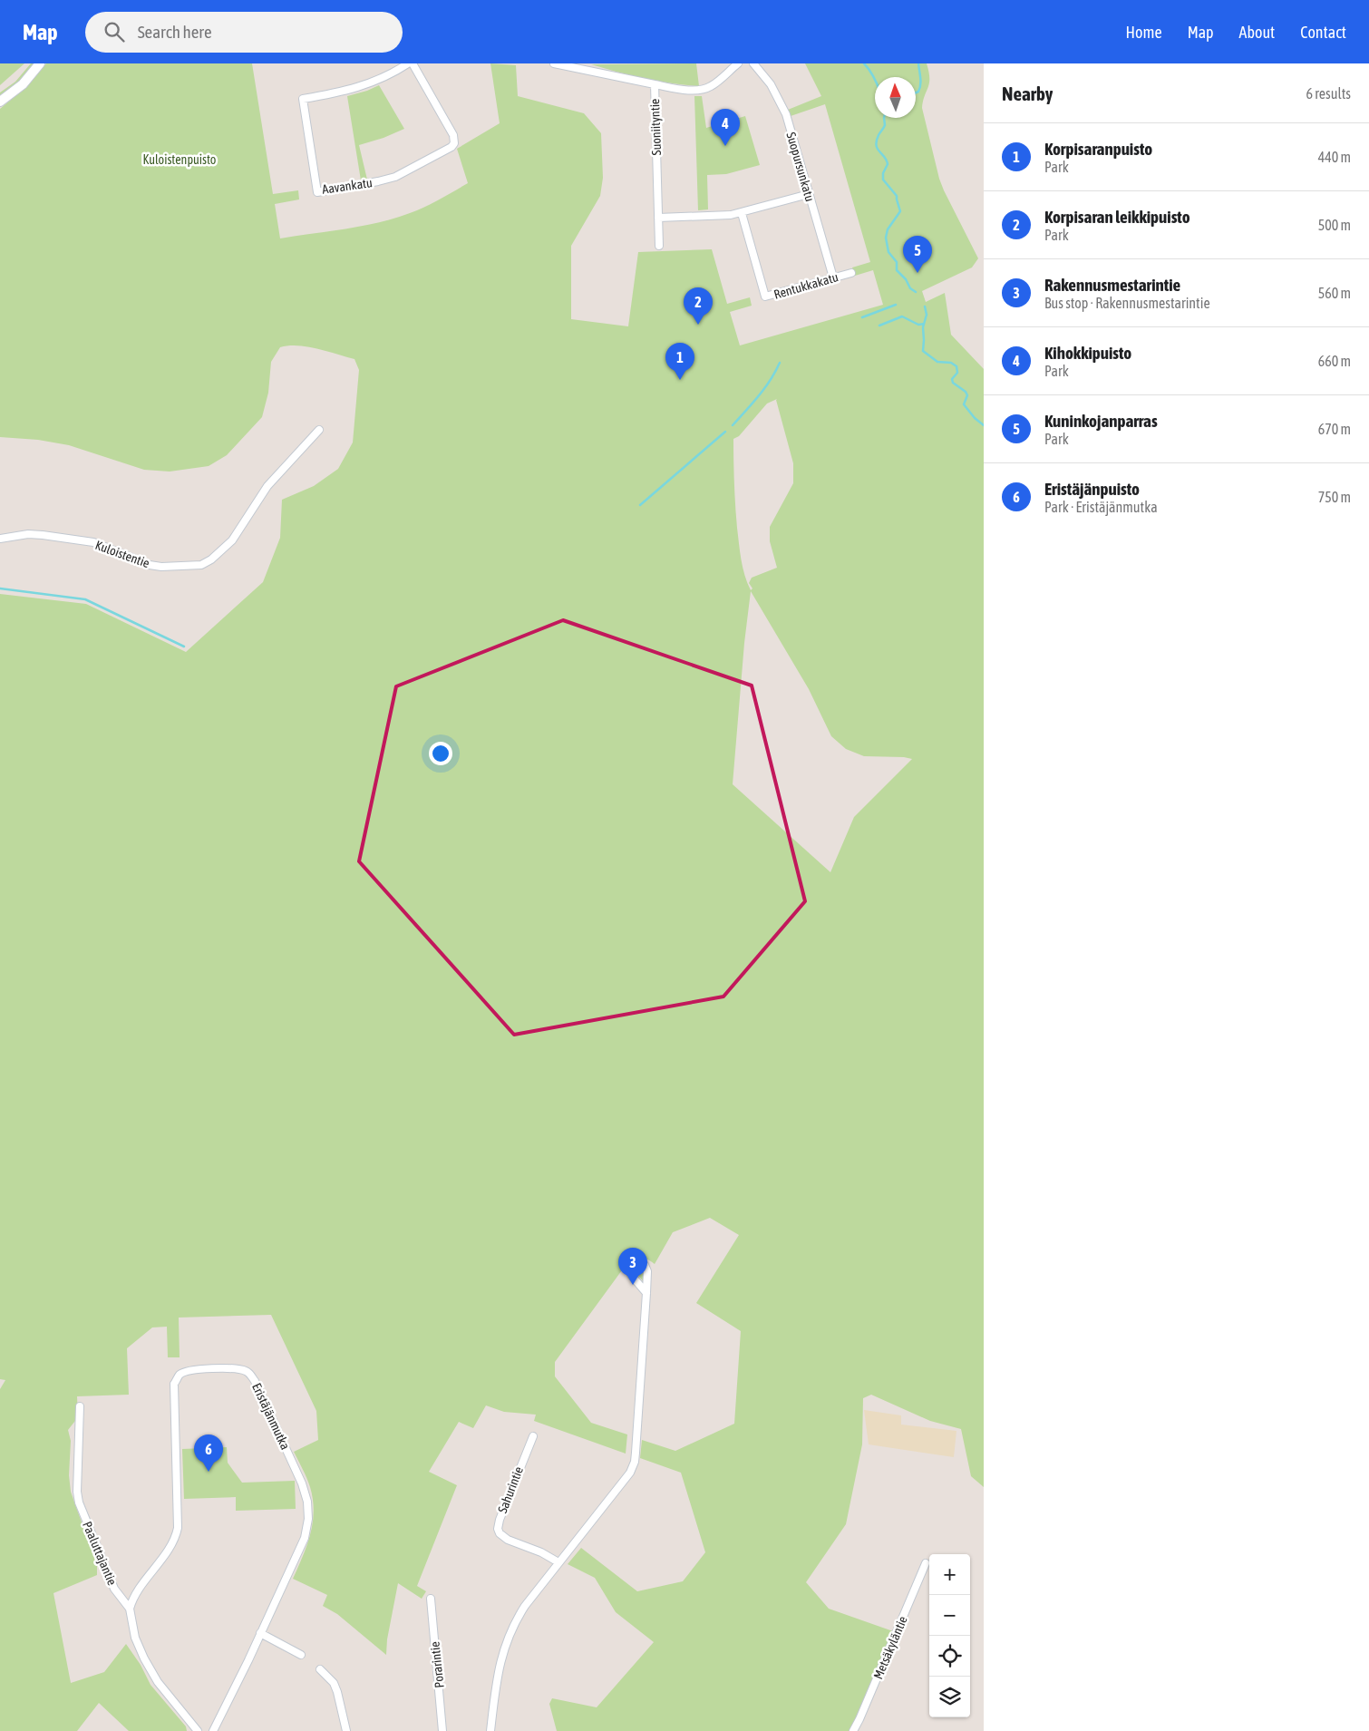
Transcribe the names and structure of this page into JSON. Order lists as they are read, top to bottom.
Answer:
{
  "streets": {
    "street": [
      "Suoniityntie",
      "Suopursunkatu",
      "Aavankatu",
      "Rentukkakatu",
      "Kuloistentie",
      "Eristäjänmutka",
      "Sahurintie",
      "Paaluttajantie",
      "Metsäkyläntie",
      "Porarintie"
    ]
  },
  "crossings": [
    ["Suopursunkatu", "Rentukkakatu"],
    ["Eristäjänmutka", "Paaluttajantie"]
  ],
  "parks": ["Kuloistenpuisto"],
  "north": "top",
  "page": {
    "header": "Map",
    "search": "Search here",
    "nav": [
      "Home",
      "Map",
      "About",
      "Contact"
    ],
    "heading": ["Nearby", "6 results"],
    "pins": [
      "4",
      "5",
      "2",
      "1",
      "3",
      "6"
    ],
    "list": [
      {
        "mark": "1",
        "name": "Korpisaranpuisto",
        "note": "Park",
        "value": "440 m"
      },
      {
        "mark": "2",
        "name": "Korpisaran leikkipuisto",
        "note": "Park",
        "value": "500 m"
      },
      {
        "mark": "3",
        "name": "Rakennusmestarintie",
        "note": "Bus stop · Rakennusmestarintie",
        "value": "560 m"
      },
      {
        "mark": "4",
        "name": "Kihokkipuisto",
        "note": "Park",
        "value": "660 m"
      },
      {
        "mark": "5",
        "name": "Kuninkojanparras",
        "note": "Park",
        "value": "670 m"
      },
      {
        "mark": "6",
        "name": "Eristäjänpuisto",
        "note": "Park · Eristäjänmutka",
        "value": "750 m"
      }
    ],
    "map_buttons": ["+", "−"]
  }
}
